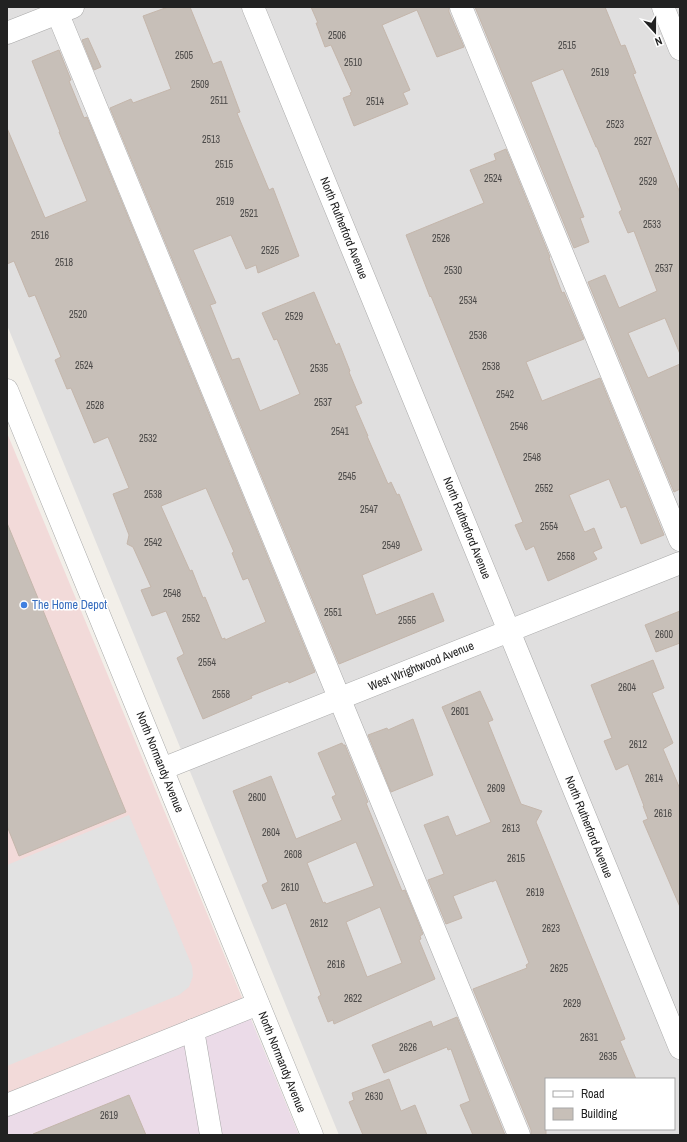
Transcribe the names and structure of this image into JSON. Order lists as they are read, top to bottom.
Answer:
{
  "streets": {
    "street": ["North Rutherford Avenue", "West Wrightwood Avenue", "North Normandy Avenue"]
  },
  "crossings": [
    ["North Rutherford Avenue", "West Wrightwood Avenue"],
    ["West Wrightwood Avenue", "North Normandy Avenue"]
  ],
  "places": ["The Home Depot"],
  "house_numbers": [
    "2506",
    "2515",
    "2505",
    "2510",
    "2519",
    "2509",
    "2511",
    "2514",
    "2523",
    "2513",
    "2527",
    "2515",
    "2524",
    "2529",
    "2519",
    "2521",
    "2533",
    "2516",
    "2526",
    "2525",
    "2518",
    "2537",
    "2530",
    "2534",
    "2520",
    "2529",
    "2536",
    "2524",
    "2538",
    "2535",
    "2542",
    "2537",
    "2528",
    "2546",
    "2541",
    "2532",
    "2548",
    "2545",
    "2552",
    "2538",
    "2547",
    "2554",
    "2542",
    "2549",
    "2558",
    "2548",
    "2551",
    "2552",
    "2555",
    "2600",
    "2554",
    "2604",
    "2558",
    "2601",
    "2612",
    "2614",
    "2609",
    "2600",
    "2616",
    "2613",
    "2604",
    "2608",
    "2615",
    "2610",
    "2619",
    "2612",
    "2623",
    "2616",
    "2625",
    "2622",
    "2629",
    "2631",
    "2626",
    "2635",
    "2630",
    "2619"
  ],
  "legend": ["Road", "Building"],
  "north": "bottom"
}
